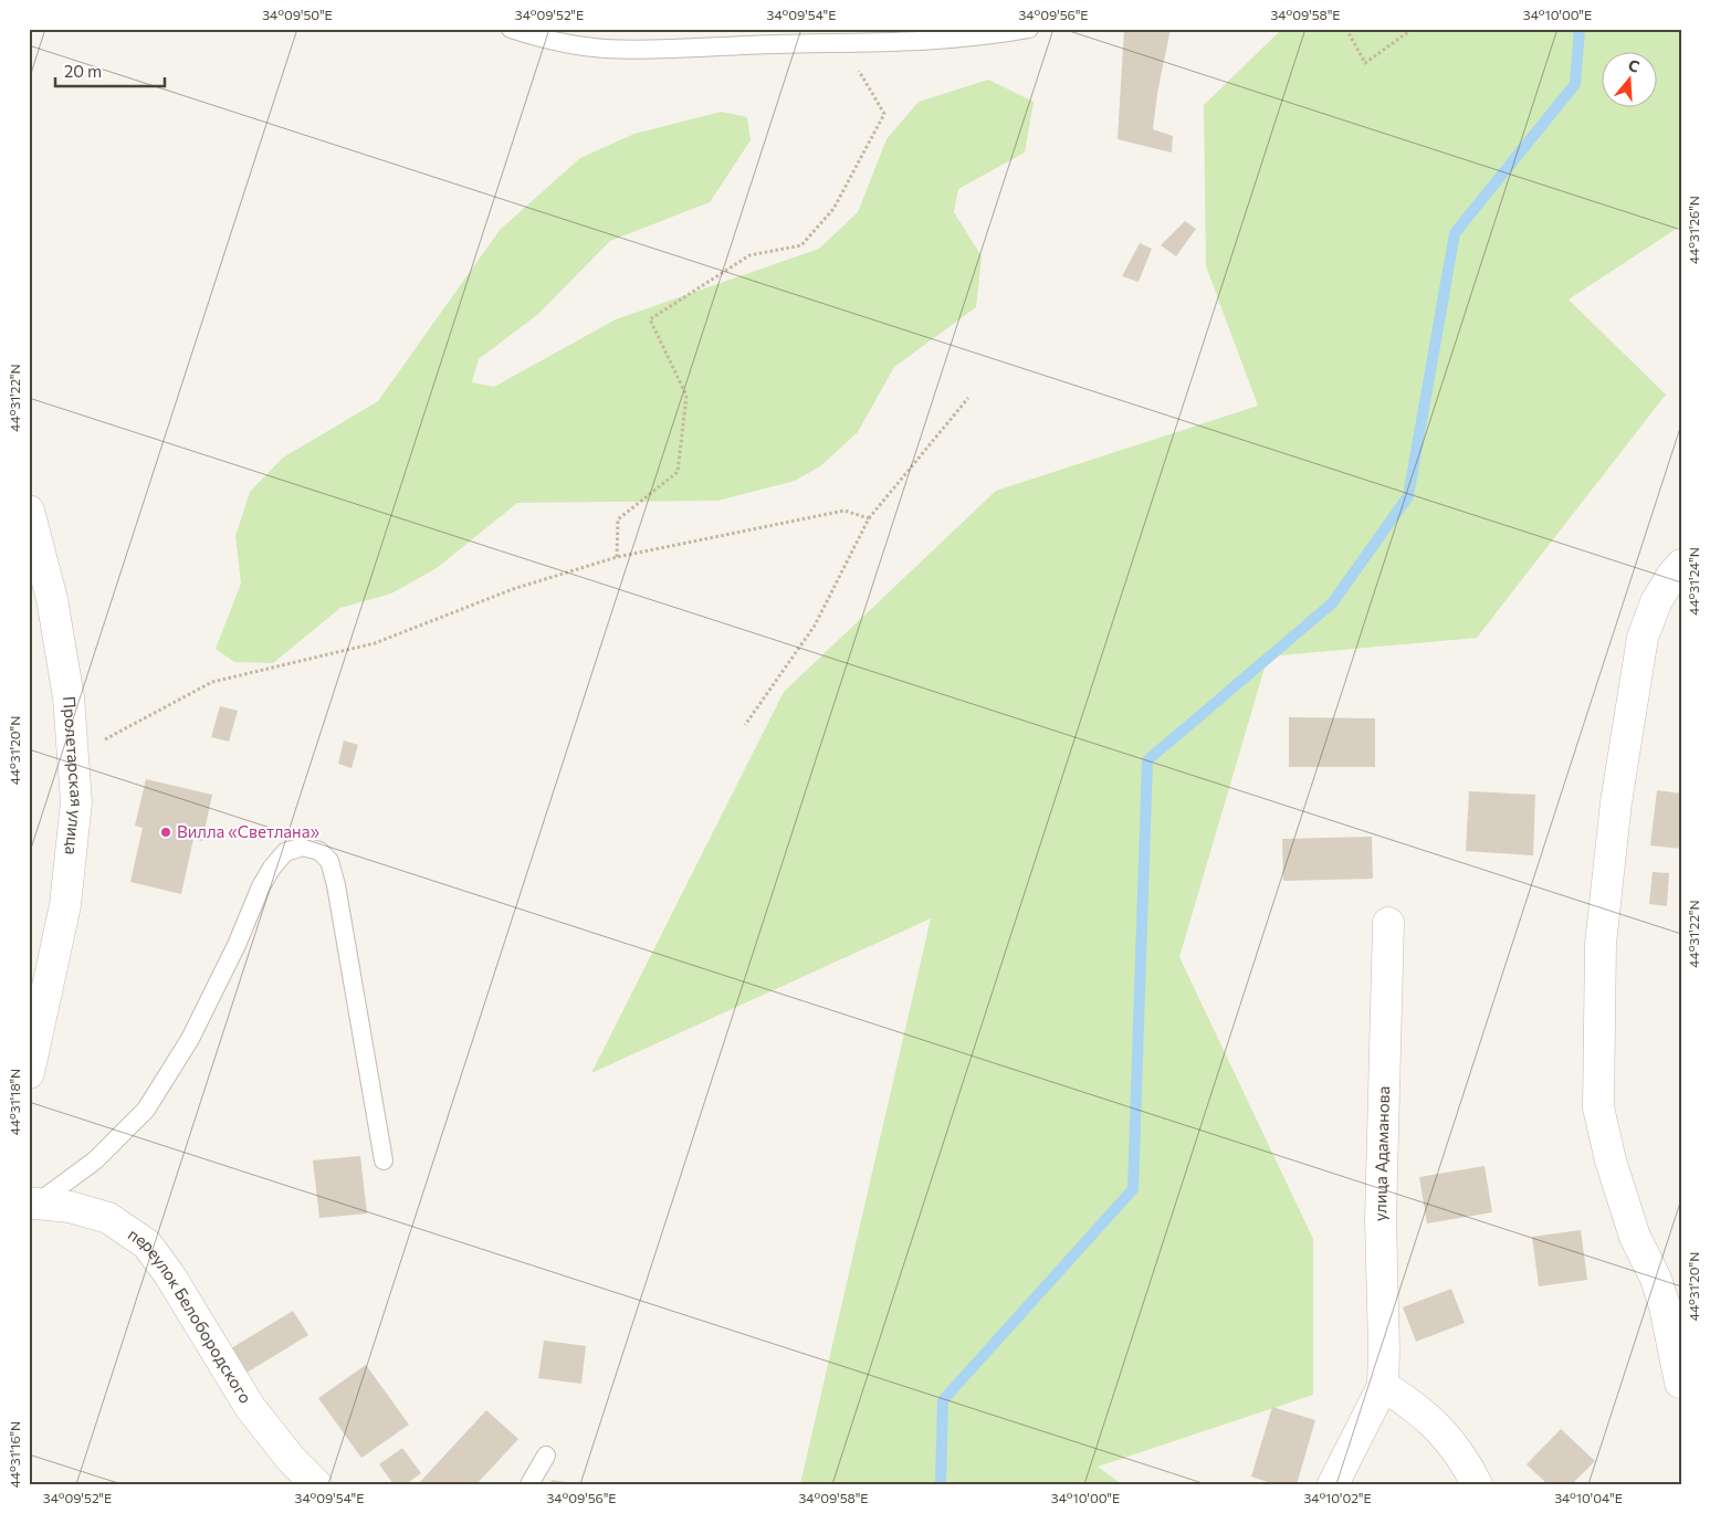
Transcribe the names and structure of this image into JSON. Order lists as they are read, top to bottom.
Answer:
{
  "streets": {
    "street": ["Пролетарская улица", "улица Адаманова", "переулок Белобородского"]
  },
  "places": ["Вилла «Светлана»"],
  "scale_bar": "20 m",
  "north": "top",
  "coordinates": [
    "34°09'50\"E",
    "34°09'52\"E",
    "34°09'54\"E",
    "34°09'56\"E",
    "34°09'58\"E",
    "34°10'00\"E",
    "44°31'26\"N",
    "44°31'22\"N",
    "44°31'24\"N",
    "44°31'20\"N",
    "44°31'18\"N",
    "44°31'16\"N",
    "34°10'02\"E",
    "34°10'04\"E"
  ]
}
